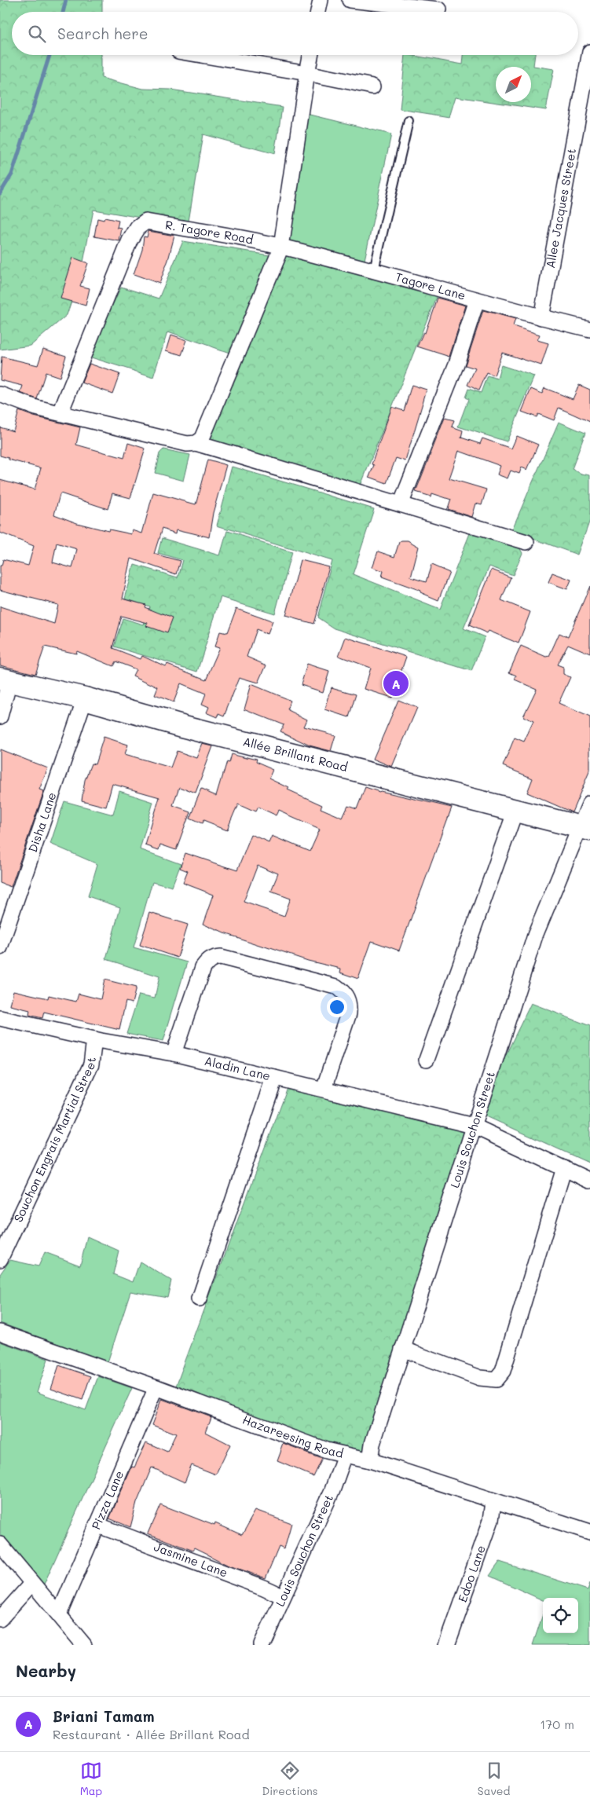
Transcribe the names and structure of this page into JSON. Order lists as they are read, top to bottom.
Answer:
{
  "streets": {
    "main road": ["Allée Brillant Road"],
    "street": [
      "Allee Jacques Street",
      "R. Tagore Road",
      "Tagore Lane",
      "Disha Lane",
      "Aladin Lane",
      "Louis Souchon Street",
      "Souchon Engrais Martial Street",
      "Hazareesing Road",
      "Pizza Lane",
      "Jasmine Lane",
      "Edoo Lane"
    ]
  },
  "crossings": [
    ["Allee Jacques Street", "Tagore Lane"],
    ["R. Tagore Road", "Tagore Lane"],
    ["Allée Brillant Road", "Disha Lane"],
    ["Allée Brillant Road", "Louis Souchon Street"],
    ["Aladin Lane", "Louis Souchon Street"],
    ["Aladin Lane", "Souchon Engrais Martial Street"],
    ["Louis Souchon Street", "Hazareesing Road"],
    ["Louis Souchon Street", "Jasmine Lane"],
    ["Hazareesing Road", "Pizza Lane"],
    ["Hazareesing Road", "Edoo Lane"],
    ["Pizza Lane", "Jasmine Lane"]
  ],
  "north": "top right",
  "page": {
    "search": "Search here",
    "pins": "A",
    "heading": "Nearby",
    "list": [
      {
        "mark": "A",
        "name": "Briani Tamam",
        "note": "Restaurant · Allée Brillant Road",
        "value": "170 m"
      }
    ],
    "nav": ["Map", "Directions", "Saved"]
  }
}
